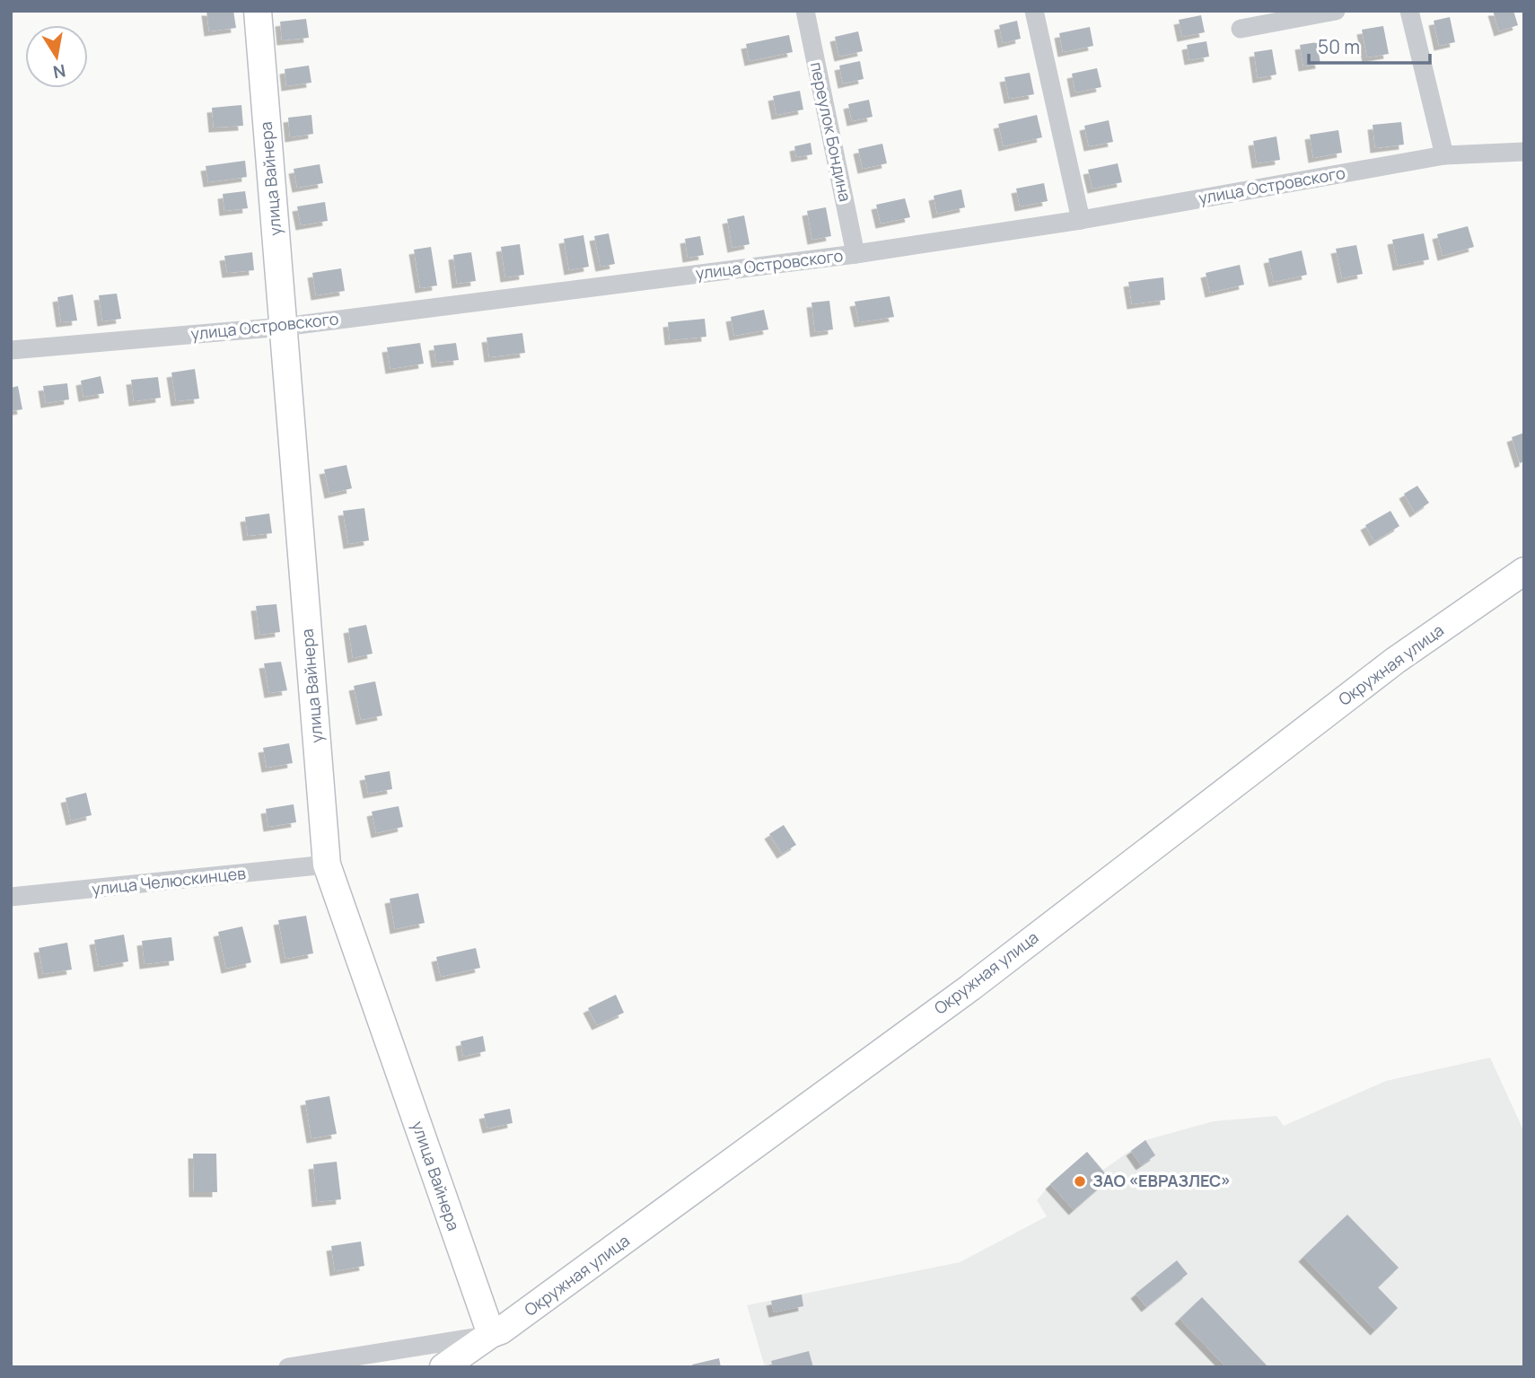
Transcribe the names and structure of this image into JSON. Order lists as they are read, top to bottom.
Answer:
{
  "streets": {
    "street": [
      "переулок Бондина",
      "улица Вайнера",
      "улица Островского",
      "Окружная улица",
      "улица Челюскинцев"
    ]
  },
  "crossings": [
    ["переулок Бондина", "улица Островского"],
    ["улица Вайнера", "улица Островского"],
    ["улица Вайнера", "Окружная улица"],
    ["улица Вайнера", "улица Челюскинцев"]
  ],
  "places": ["ЗАО «ЕВРАЗЛЕС»"],
  "scale_bar": "50 m",
  "north": "bottom"
}
